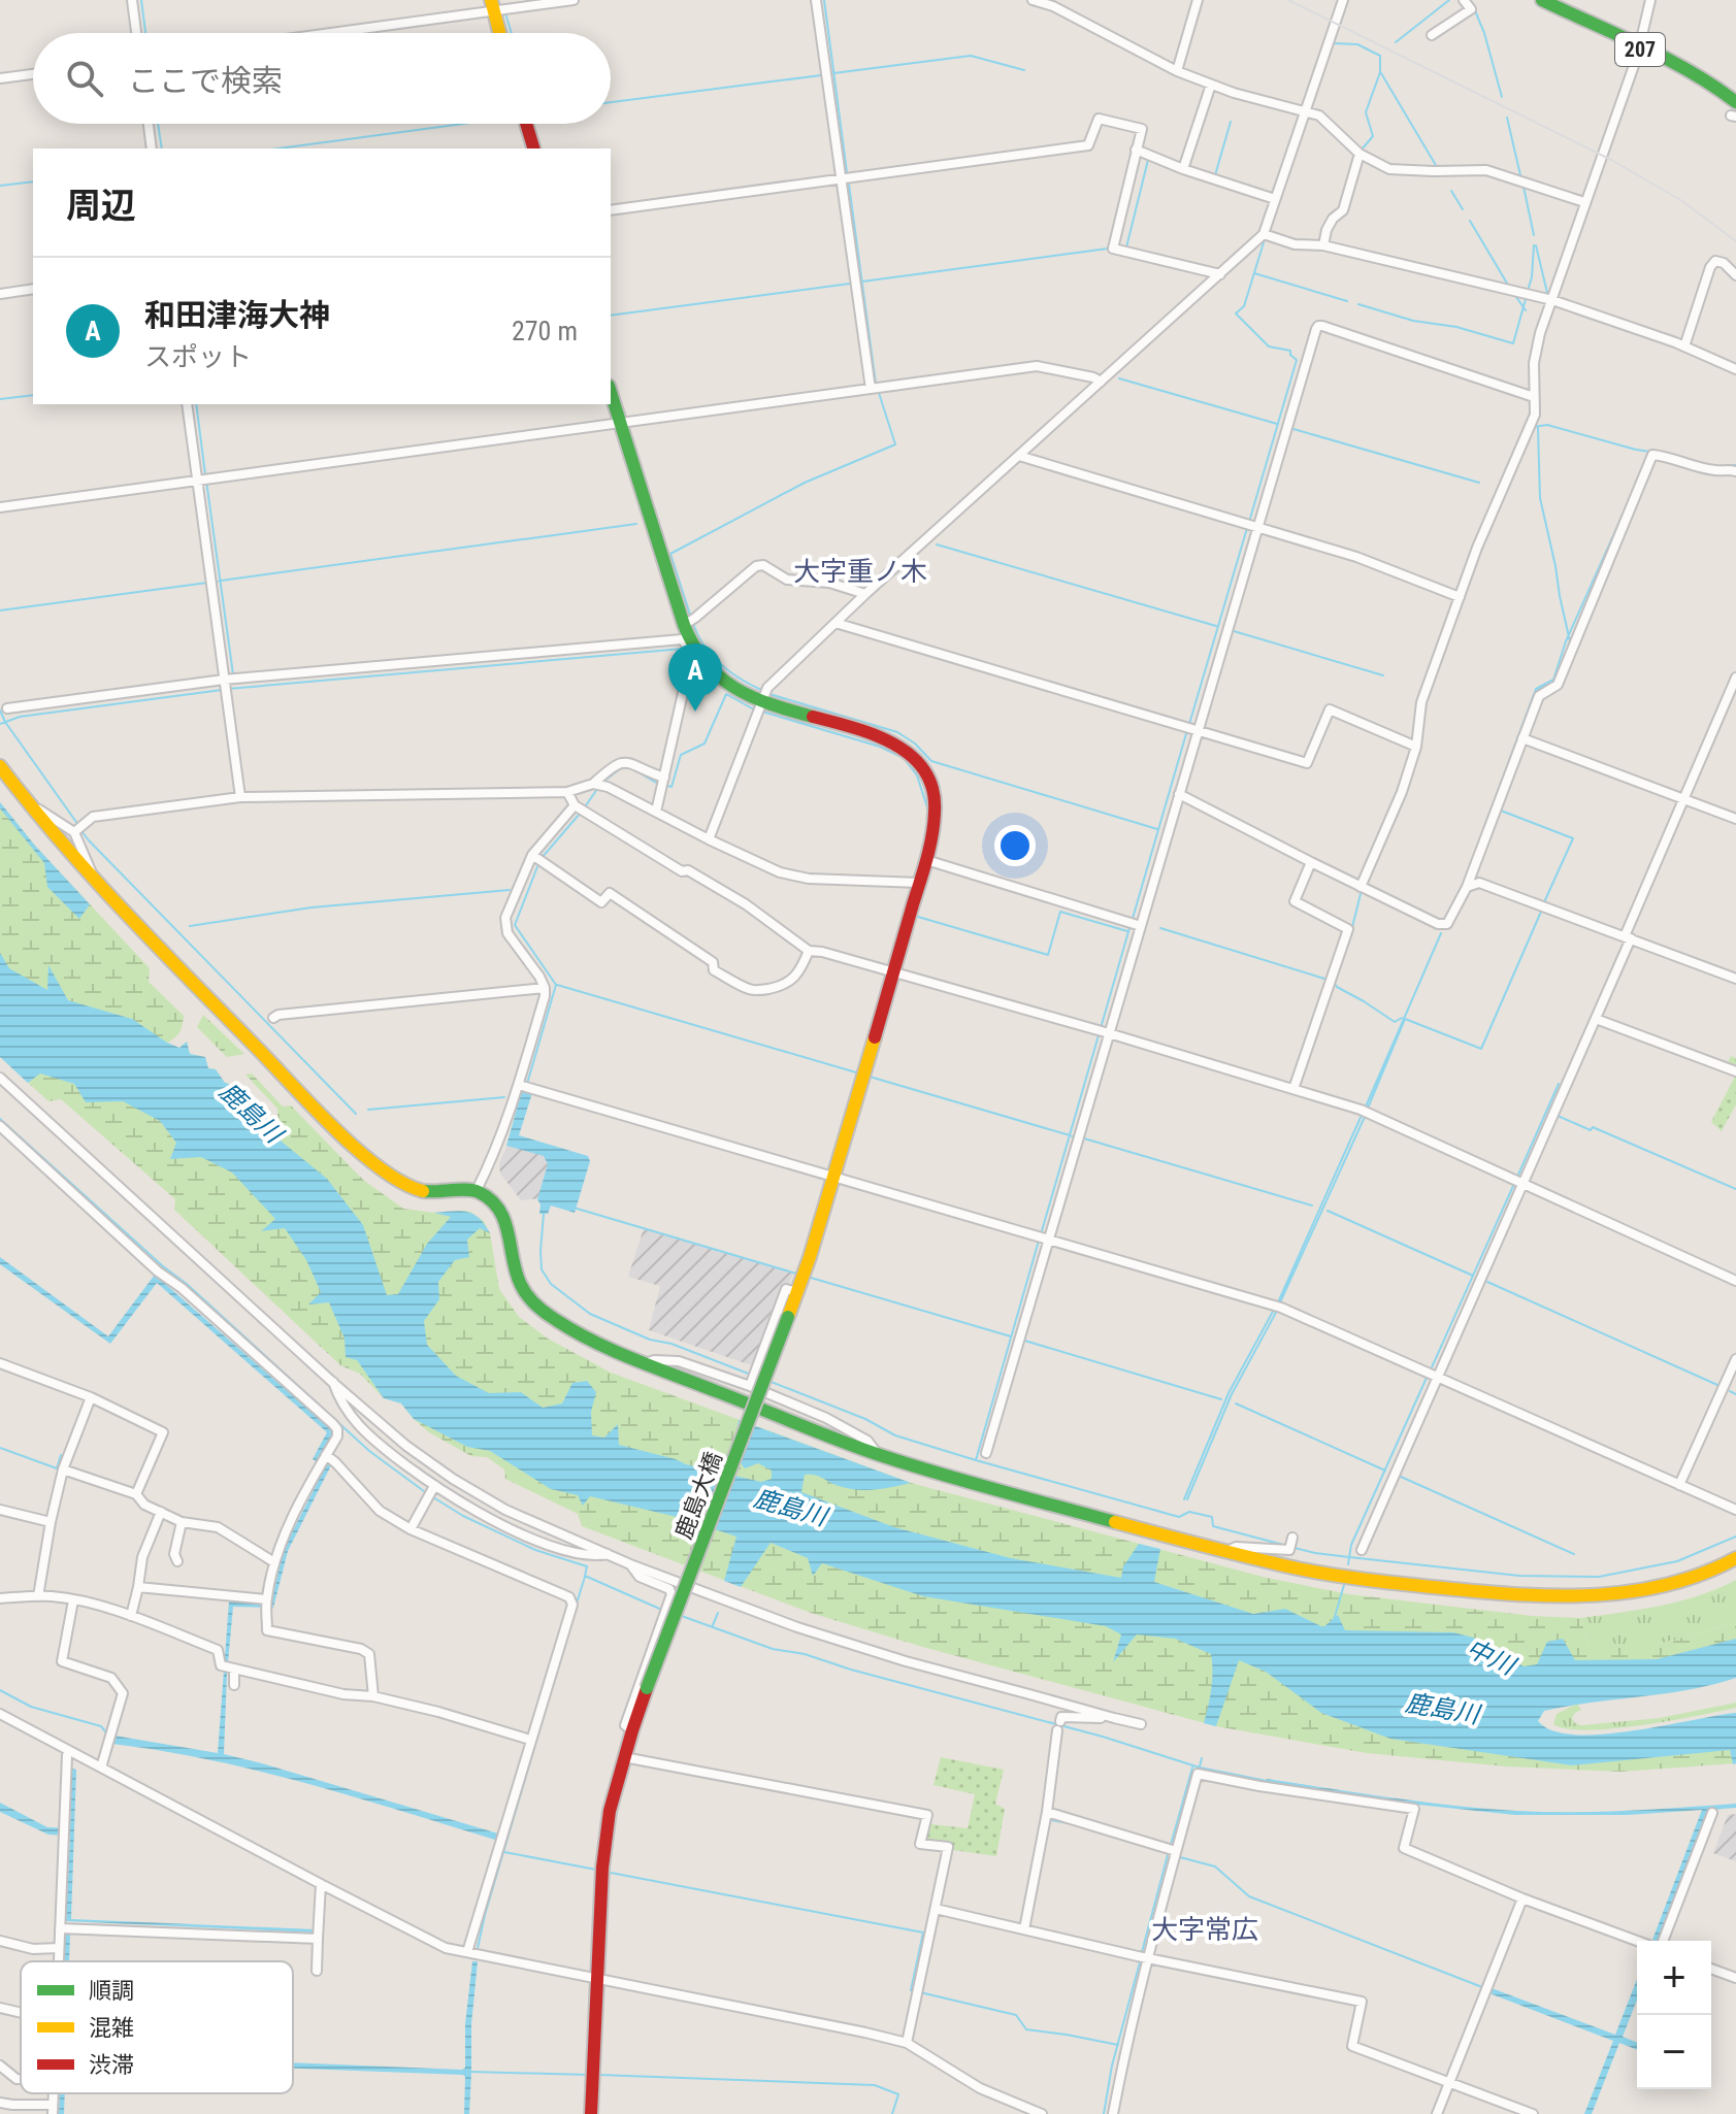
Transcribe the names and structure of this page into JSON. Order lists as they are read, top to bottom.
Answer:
{
  "streets": {
    "main road": ["207", "鹿島大橋"]
  },
  "districts": ["大字重ノ木", "大字常広"],
  "water": ["鹿島川", "中川"],
  "legend": ["順調", "混雑", "渋滞"],
  "page": {
    "search": "ここで検索",
    "heading": "周辺",
    "list": [
      {
        "mark": "A",
        "name": "和田津海大神",
        "note": "スポット",
        "value": "270 m"
      }
    ],
    "pins": "A",
    "map_buttons": ["+", "−"]
  }
}
